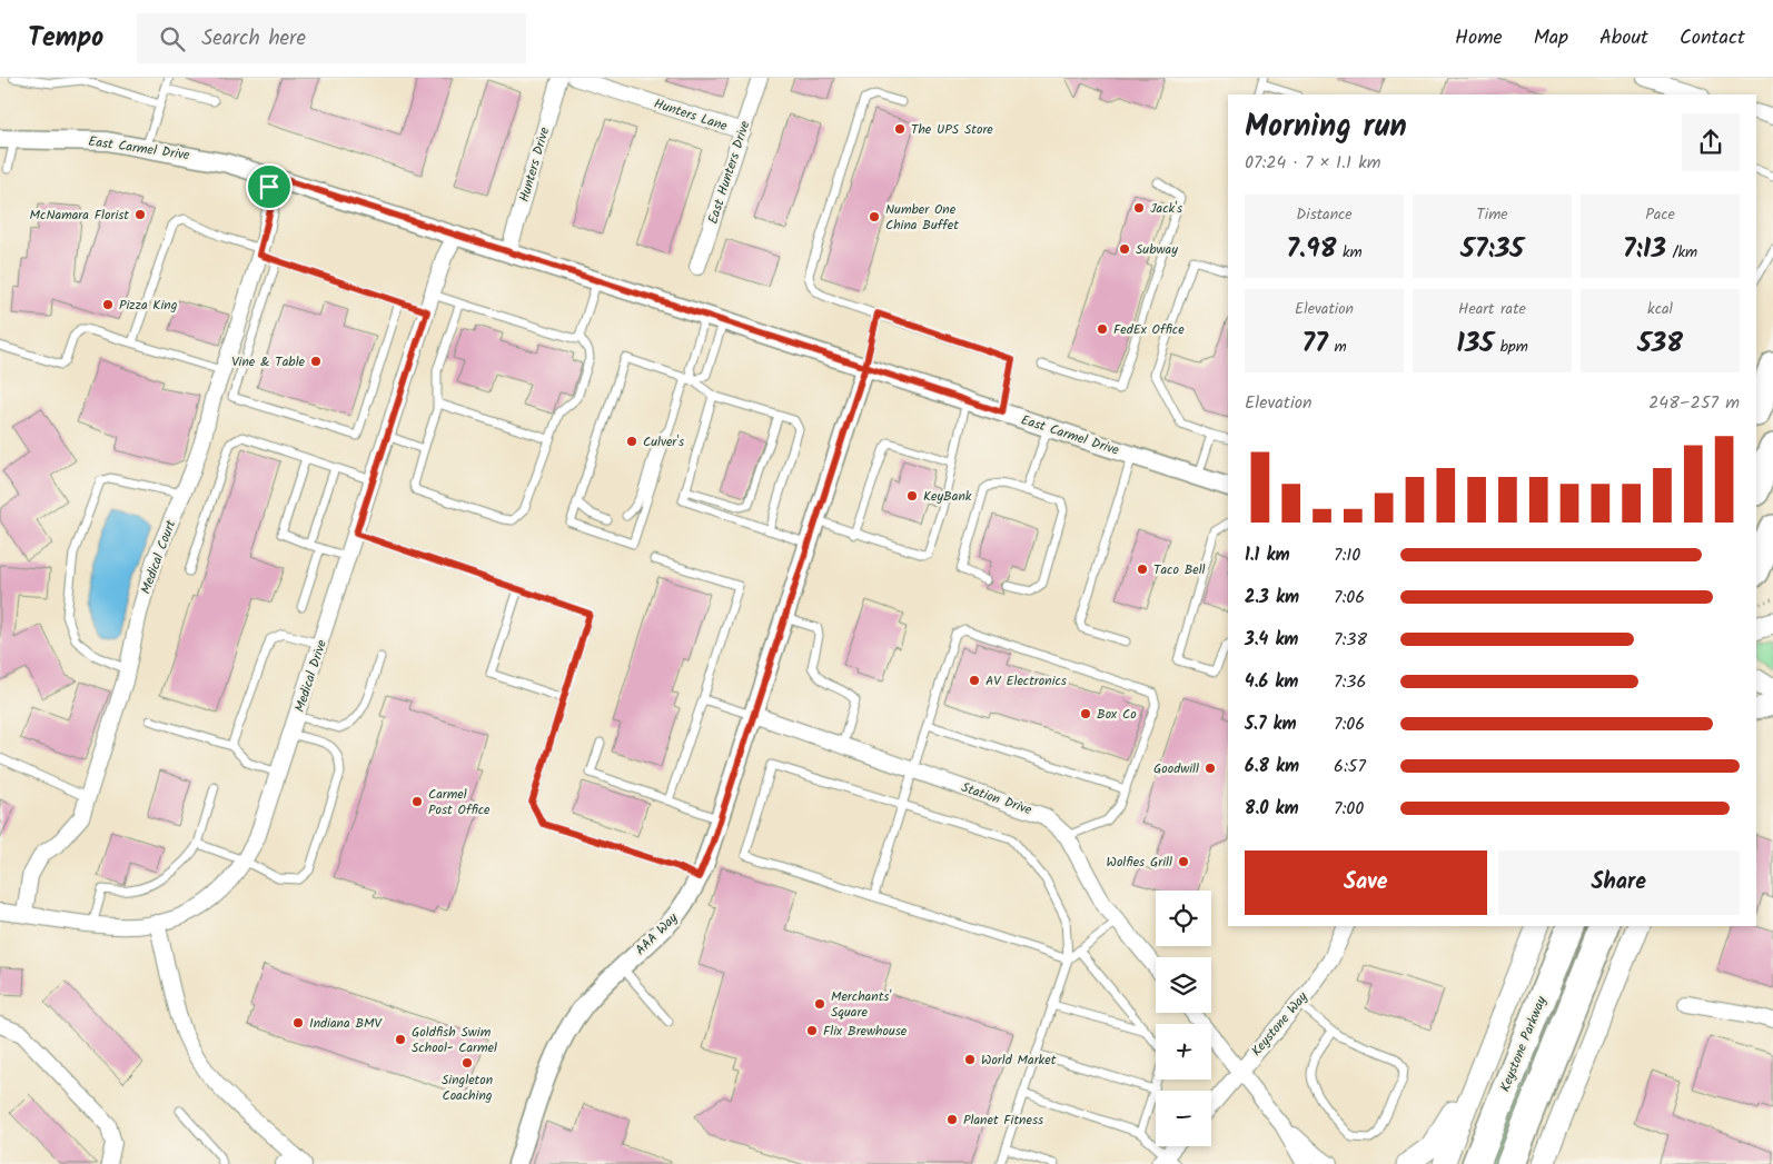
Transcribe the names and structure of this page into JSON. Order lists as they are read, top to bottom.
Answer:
{
  "streets": {
    "highway": ["Keystone Parkway"],
    "street": [
      "Hunters Lane",
      "East Carmel Drive",
      "Hunters Drive",
      "East Hunters Drive",
      "Medical Court",
      "Medical Drive",
      "Station Drive",
      "AAA Way",
      "Keystone Way"
    ]
  },
  "crossings": [
    ["Hunters Lane", "East Hunters Drive"],
    ["East Carmel Drive", "Hunters Drive"],
    ["East Carmel Drive", "Medical Court"],
    ["East Carmel Drive", "Medical Drive"],
    ["East Carmel Drive", "AAA Way"],
    ["Medical Court", "Medical Drive"],
    ["Station Drive", "AAA Way"]
  ],
  "places": [
    "The UPS Store",
    "Jack's",
    "McNamara Florist",
    "Number One China Buffet",
    "Subway",
    "Pizza King",
    "FedEx Office",
    "Vine & Table",
    "Culver's",
    "KeyBank",
    "Taco Bell",
    "AV Electronics",
    "Box Co",
    "Goodwill",
    "Carmel Post Office",
    "Wolfies Grill",
    "Merchants' Square",
    "Indiana BMV",
    "Flix Brewhouse",
    "Goldfish Swim School- Carmel",
    "World Market",
    "Singleton Coaching",
    "Planet Fitness"
  ],
  "page": {
    "header": "Tempo",
    "search": "Search here",
    "nav": [
      "Home",
      "Map",
      "About",
      "Contact"
    ],
    "heading": ["Morning run", "07:24 · 7 × 1.1 km"],
    "stats": [
      ["Distance", "7.98 km"],
      ["Time", "57:35"],
      ["Pace", "7:13 /km"],
      ["Elevation", "77 m"],
      ["Heart rate", "135 bpm"],
      ["kcal", "538"]
    ],
    "chart": ["Elevation", "248–257 m"],
    "list": [
      {
        "name": "1.1 km",
        "note": "7:10"
      },
      {
        "name": "2.3 km",
        "note": "7:06"
      },
      {
        "name": "3.4 km",
        "note": "7:38"
      },
      {
        "name": "4.6 km",
        "note": "7:36"
      },
      {
        "name": "5.7 km",
        "note": "7:06"
      },
      {
        "name": "6.8 km",
        "note": "6:57"
      },
      {
        "name": "8.0 km",
        "note": "7:00"
      }
    ],
    "buttons": ["Save", "Share"],
    "map_buttons": ["+", "−"]
  }
}
